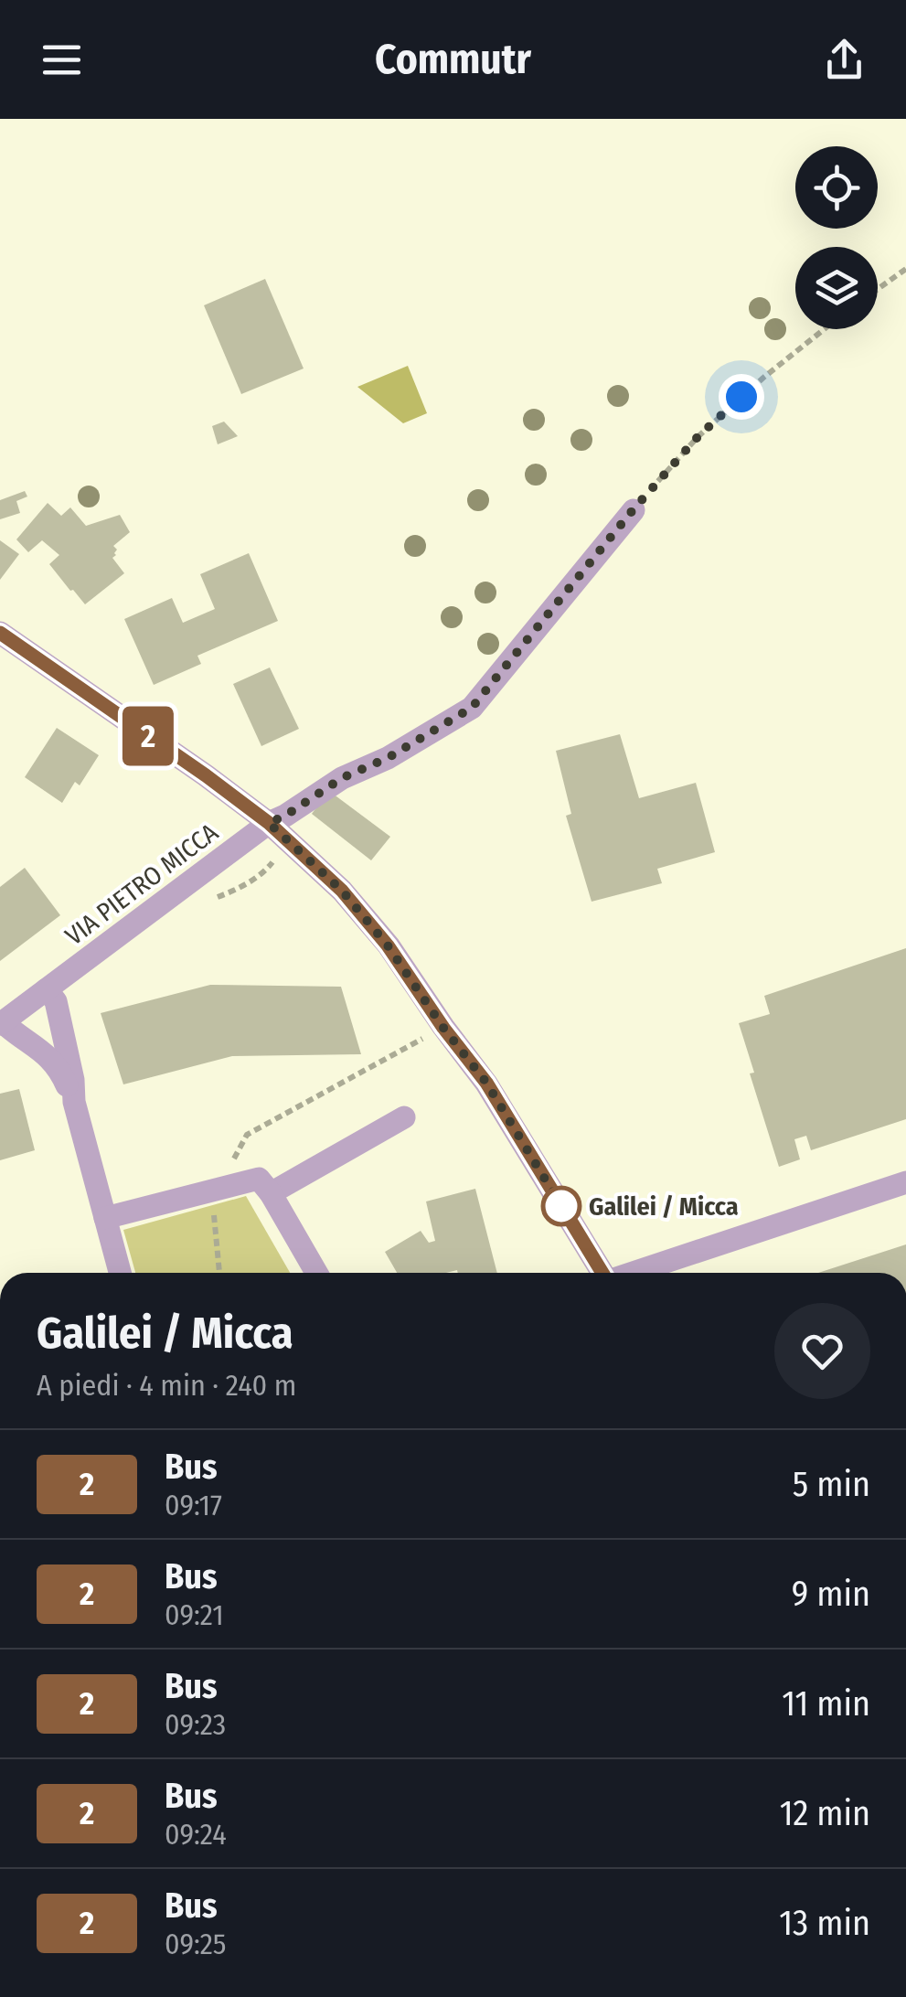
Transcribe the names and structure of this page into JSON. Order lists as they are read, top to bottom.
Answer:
{
  "streets": {
    "street": ["VIA PIETRO MICCA"]
  },
  "places": ["Galilei / Micca"],
  "lines": ["bus line 2"],
  "page": {
    "header": "Commutr",
    "on_map": "2",
    "heading": ["Galilei / Micca", "A piedi · 4 min · 240 m"],
    "list": [
      {
        "mark": "2",
        "name": "Bus",
        "note": "09:17",
        "value": "5 min"
      },
      {
        "mark": "2",
        "name": "Bus",
        "note": "09:21",
        "value": "9 min"
      },
      {
        "mark": "2",
        "name": "Bus",
        "note": "09:23",
        "value": "11 min"
      },
      {
        "mark": "2",
        "name": "Bus",
        "note": "09:24",
        "value": "12 min"
      },
      {
        "mark": "2",
        "name": "Bus",
        "note": "09:25",
        "value": "13 min"
      }
    ]
  }
}
